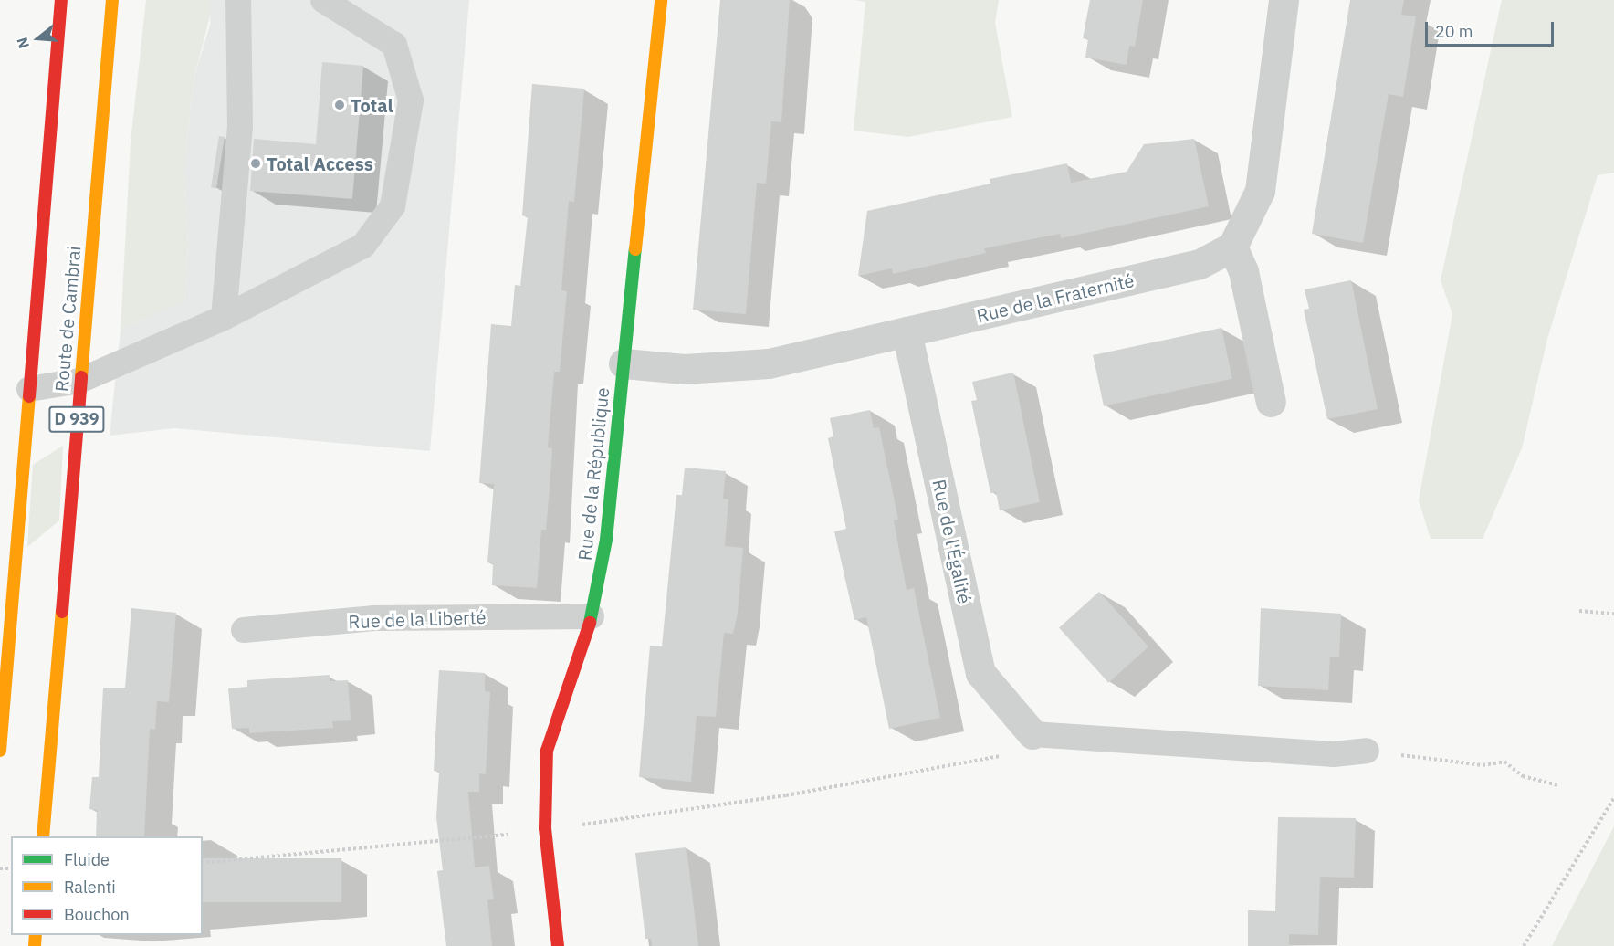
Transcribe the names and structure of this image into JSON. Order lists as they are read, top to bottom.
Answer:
{
  "streets": {
    "main road": ["Route de Cambrai", "D 939", "Rue de la République"],
    "street": ["Rue de la Fraternité", "Rue de l'Égalité"],
    "lane": ["Rue de la Liberté"]
  },
  "crossings": [
    ["Rue de la Fraternité", "Rue de la République"],
    ["Rue de la Fraternité", "Rue de l'Égalité"],
    ["Rue de la République", "Rue de la Liberté"]
  ],
  "places": ["Total", "Total Access"],
  "legend": ["Fluide", "Ralenti", "Bouchon"],
  "scale_bar": "20 m",
  "north": "left"
}
